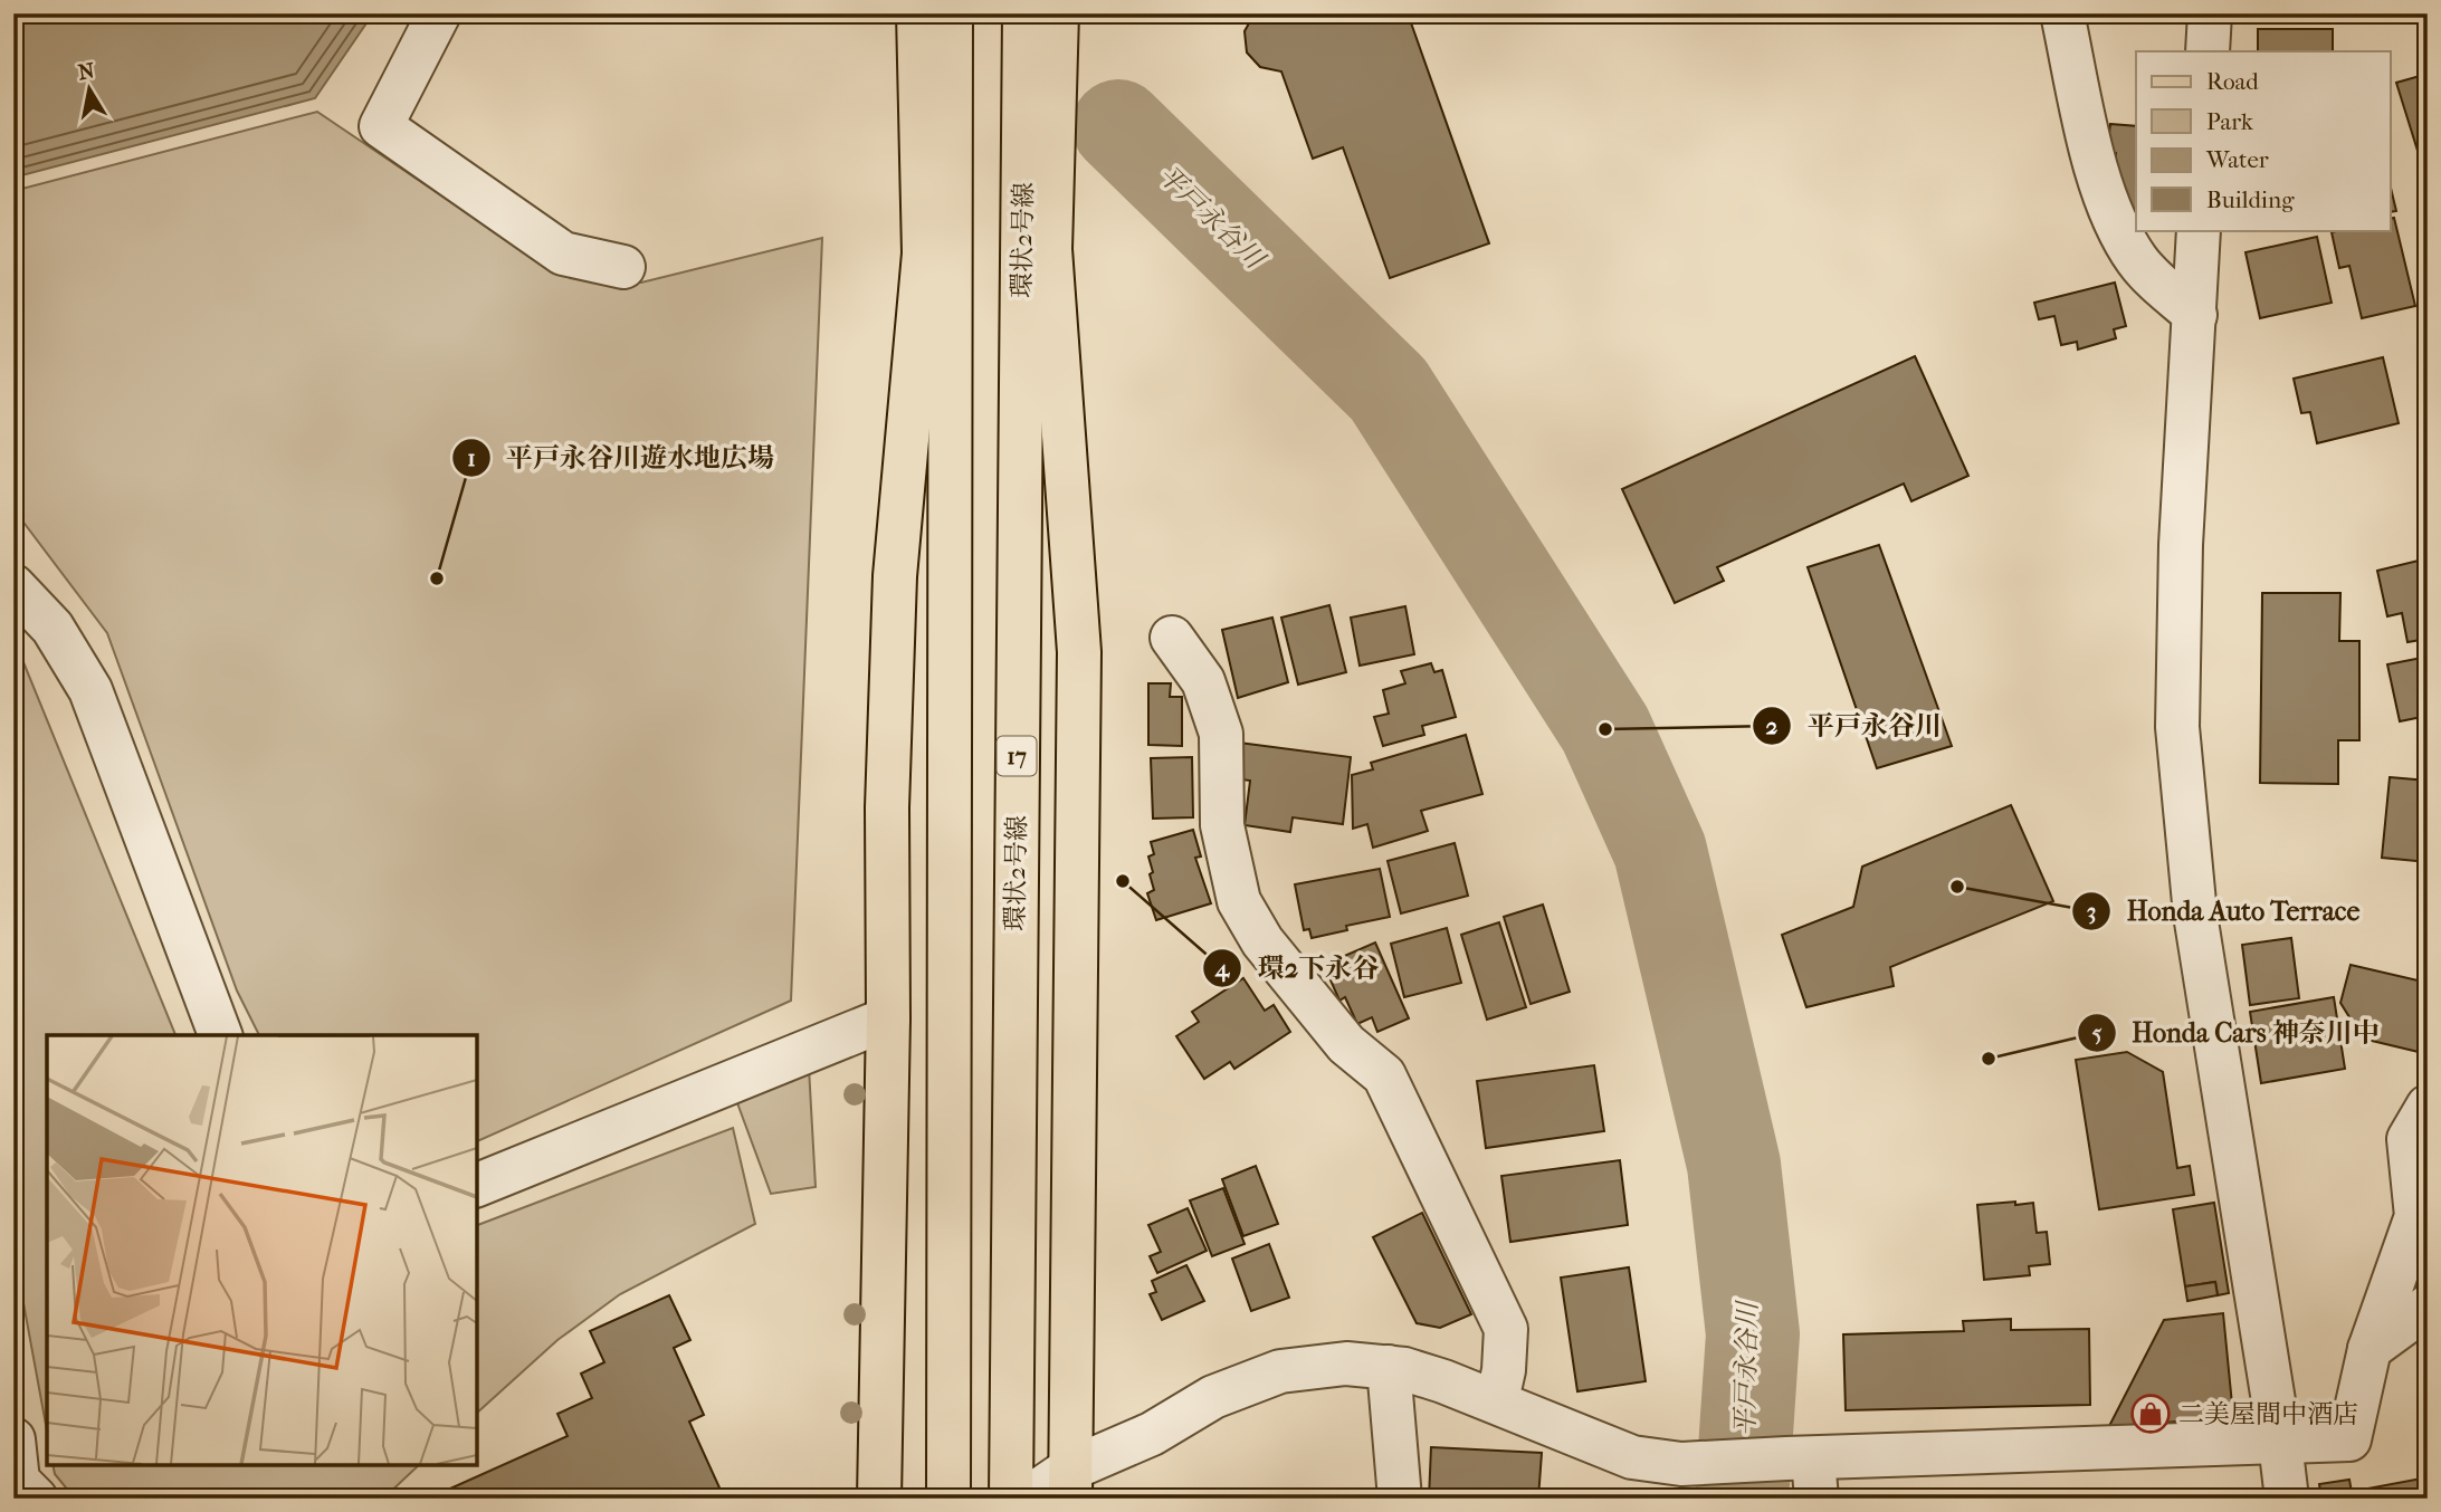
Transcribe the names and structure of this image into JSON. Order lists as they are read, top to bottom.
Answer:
{
  "streets": {
    "main road": ["環状2号線", "17"]
  },
  "water": ["平戸永谷川"],
  "places": {
    "other": [
      "平戸永谷川遊水地広場",
      "平戸永谷川",
      "環2下永谷",
      "Honda Auto Terrace",
      "Honda Cars 神奈川中"
    ],
    "shop": ["二美屋間中酒店"]
  },
  "legend": [
    "Road",
    "Park",
    "Water",
    "Building"
  ],
  "north": "top"
}
